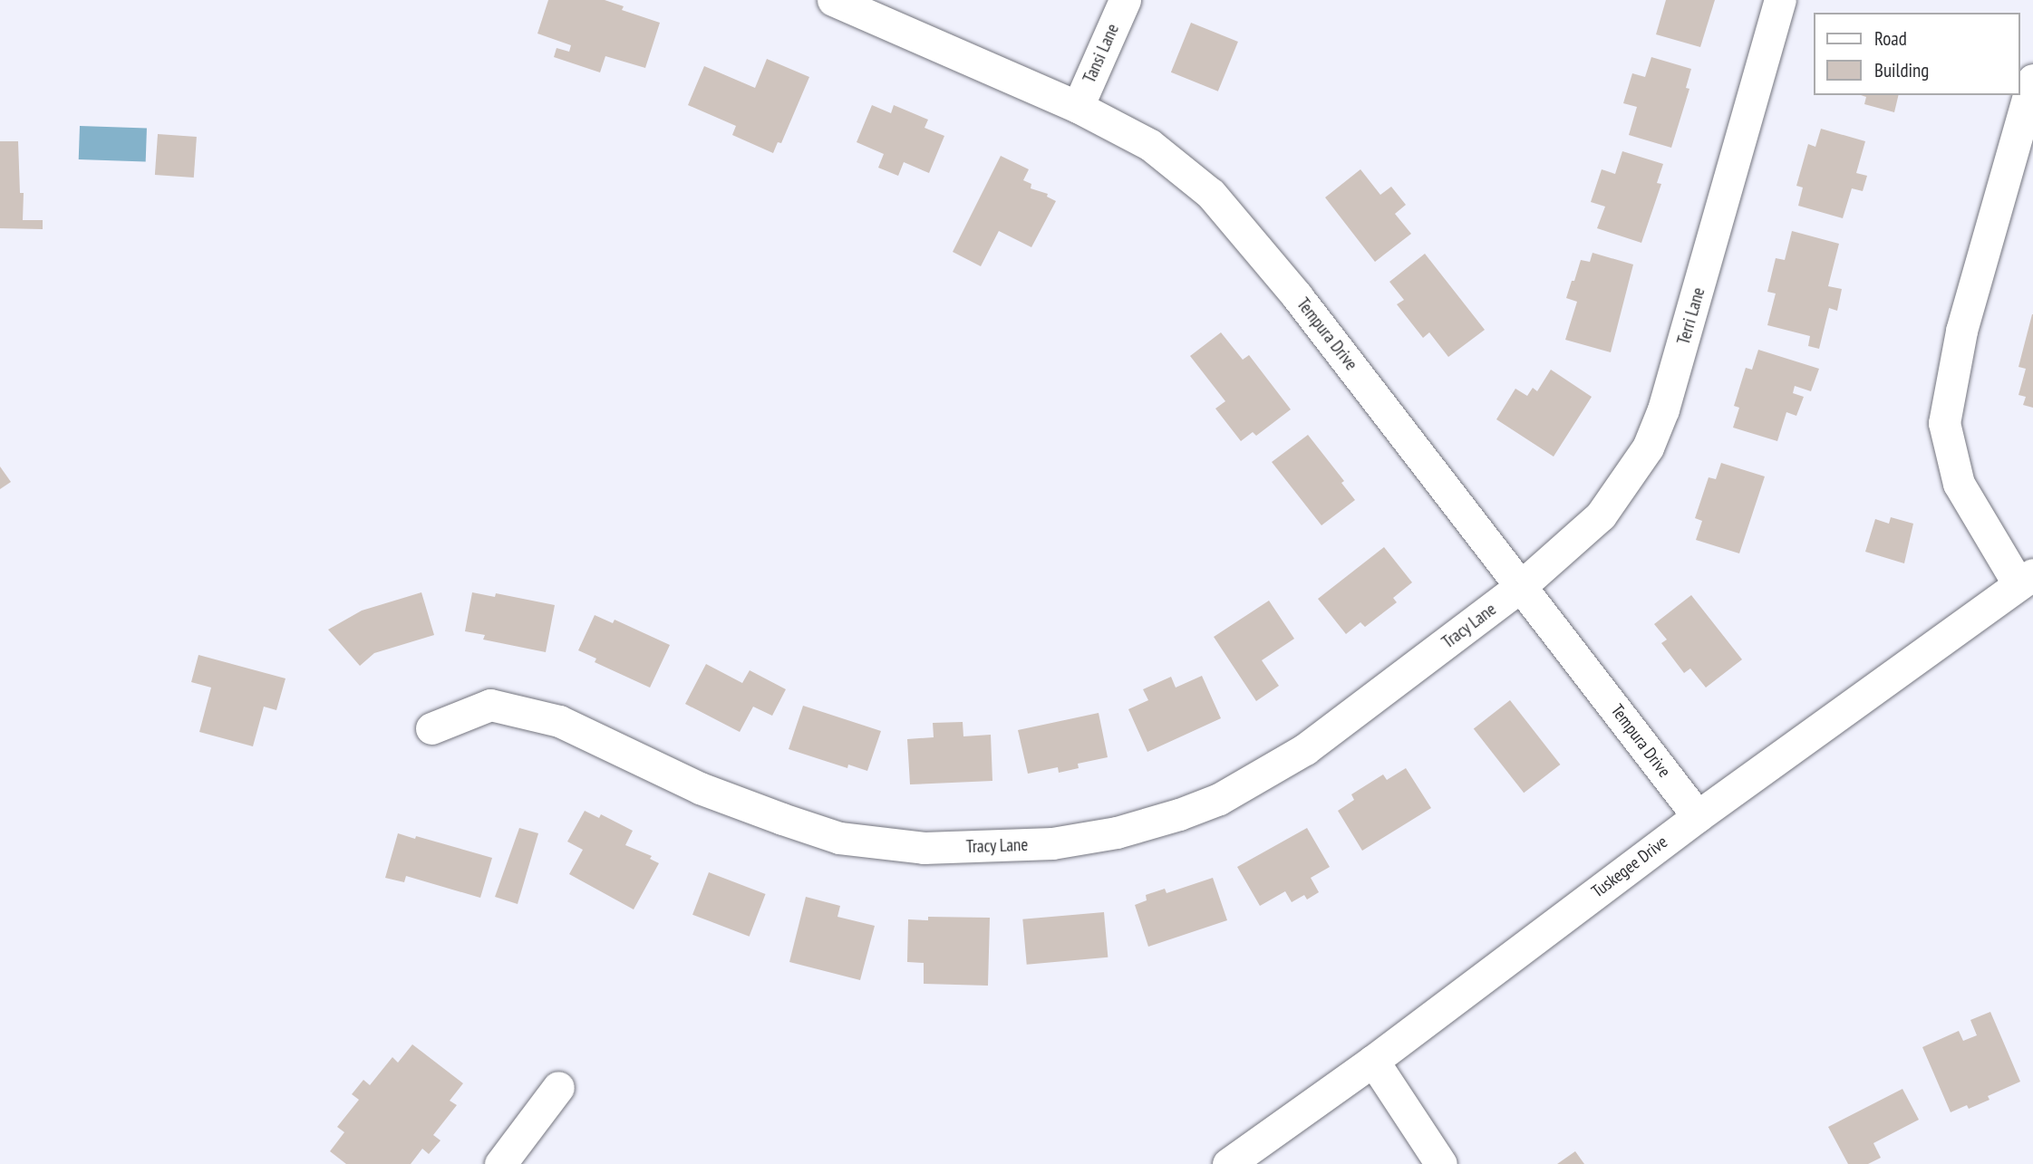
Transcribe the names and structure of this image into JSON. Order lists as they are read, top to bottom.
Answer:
{
  "streets": {
    "street": [
      "Tansi Lane",
      "Terri Lane",
      "Tempura Drive",
      "Tracy Lane",
      "Tuskegee Drive"
    ]
  },
  "crossings": [
    ["Tansi Lane", "Tempura Drive"],
    ["Terri Lane", "Tempura Drive"],
    ["Terri Lane", "Tracy Lane"],
    ["Tempura Drive", "Tracy Lane"],
    ["Tempura Drive", "Tuskegee Drive"]
  ],
  "legend": ["Road", "Building"]
}
